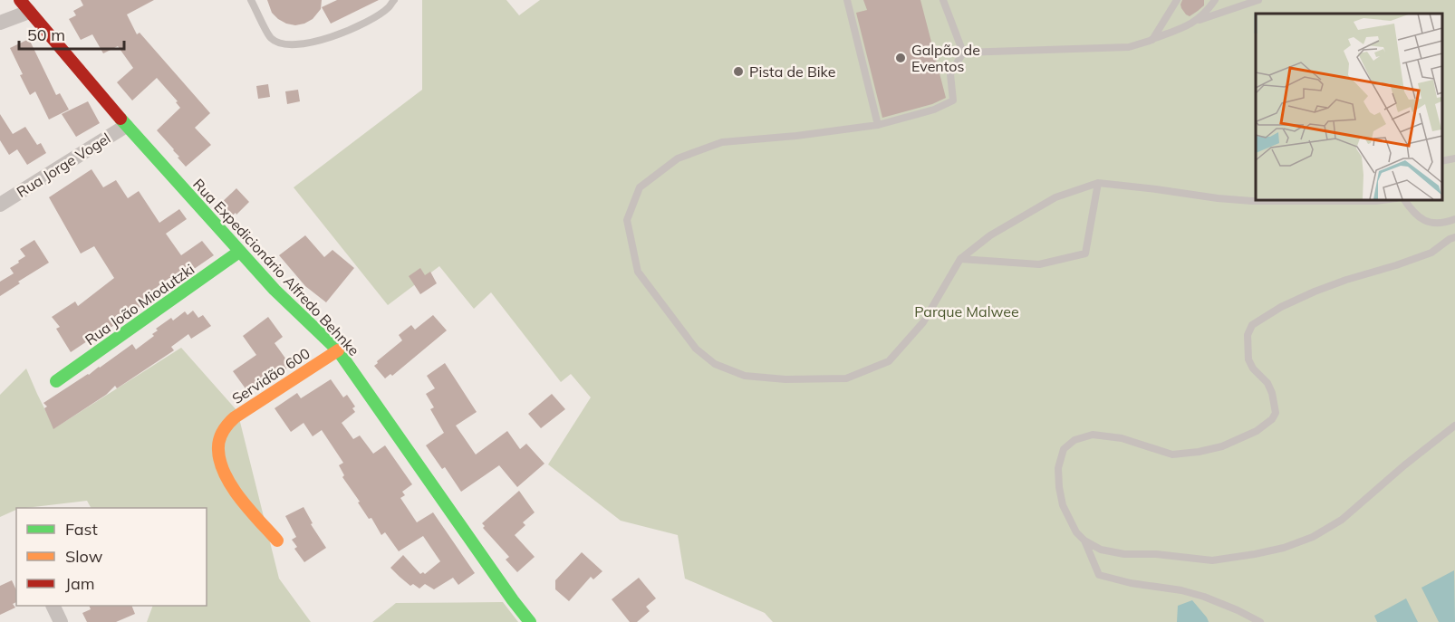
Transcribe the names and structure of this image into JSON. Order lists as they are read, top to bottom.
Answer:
{
  "streets": {
    "street": [
      "Rua Jorge Vogel",
      "Rua Expedicionário Alfredo Behnke",
      "Rua João Miodutzki",
      "Servidão 600"
    ]
  },
  "crossings": [
    ["Rua Jorge Vogel", "Rua Expedicionário Alfredo Behnke"],
    ["Rua Expedicionário Alfredo Behnke", "Rua João Miodutzki"],
    ["Rua Expedicionário Alfredo Behnke", "Servidão 600"]
  ],
  "parks": ["Parque Malwee"],
  "places": ["Galpão de Eventos", "Pista de Bike"],
  "legend": ["Fast", "Slow", "Jam"],
  "scale_bar": "50 m"
}
